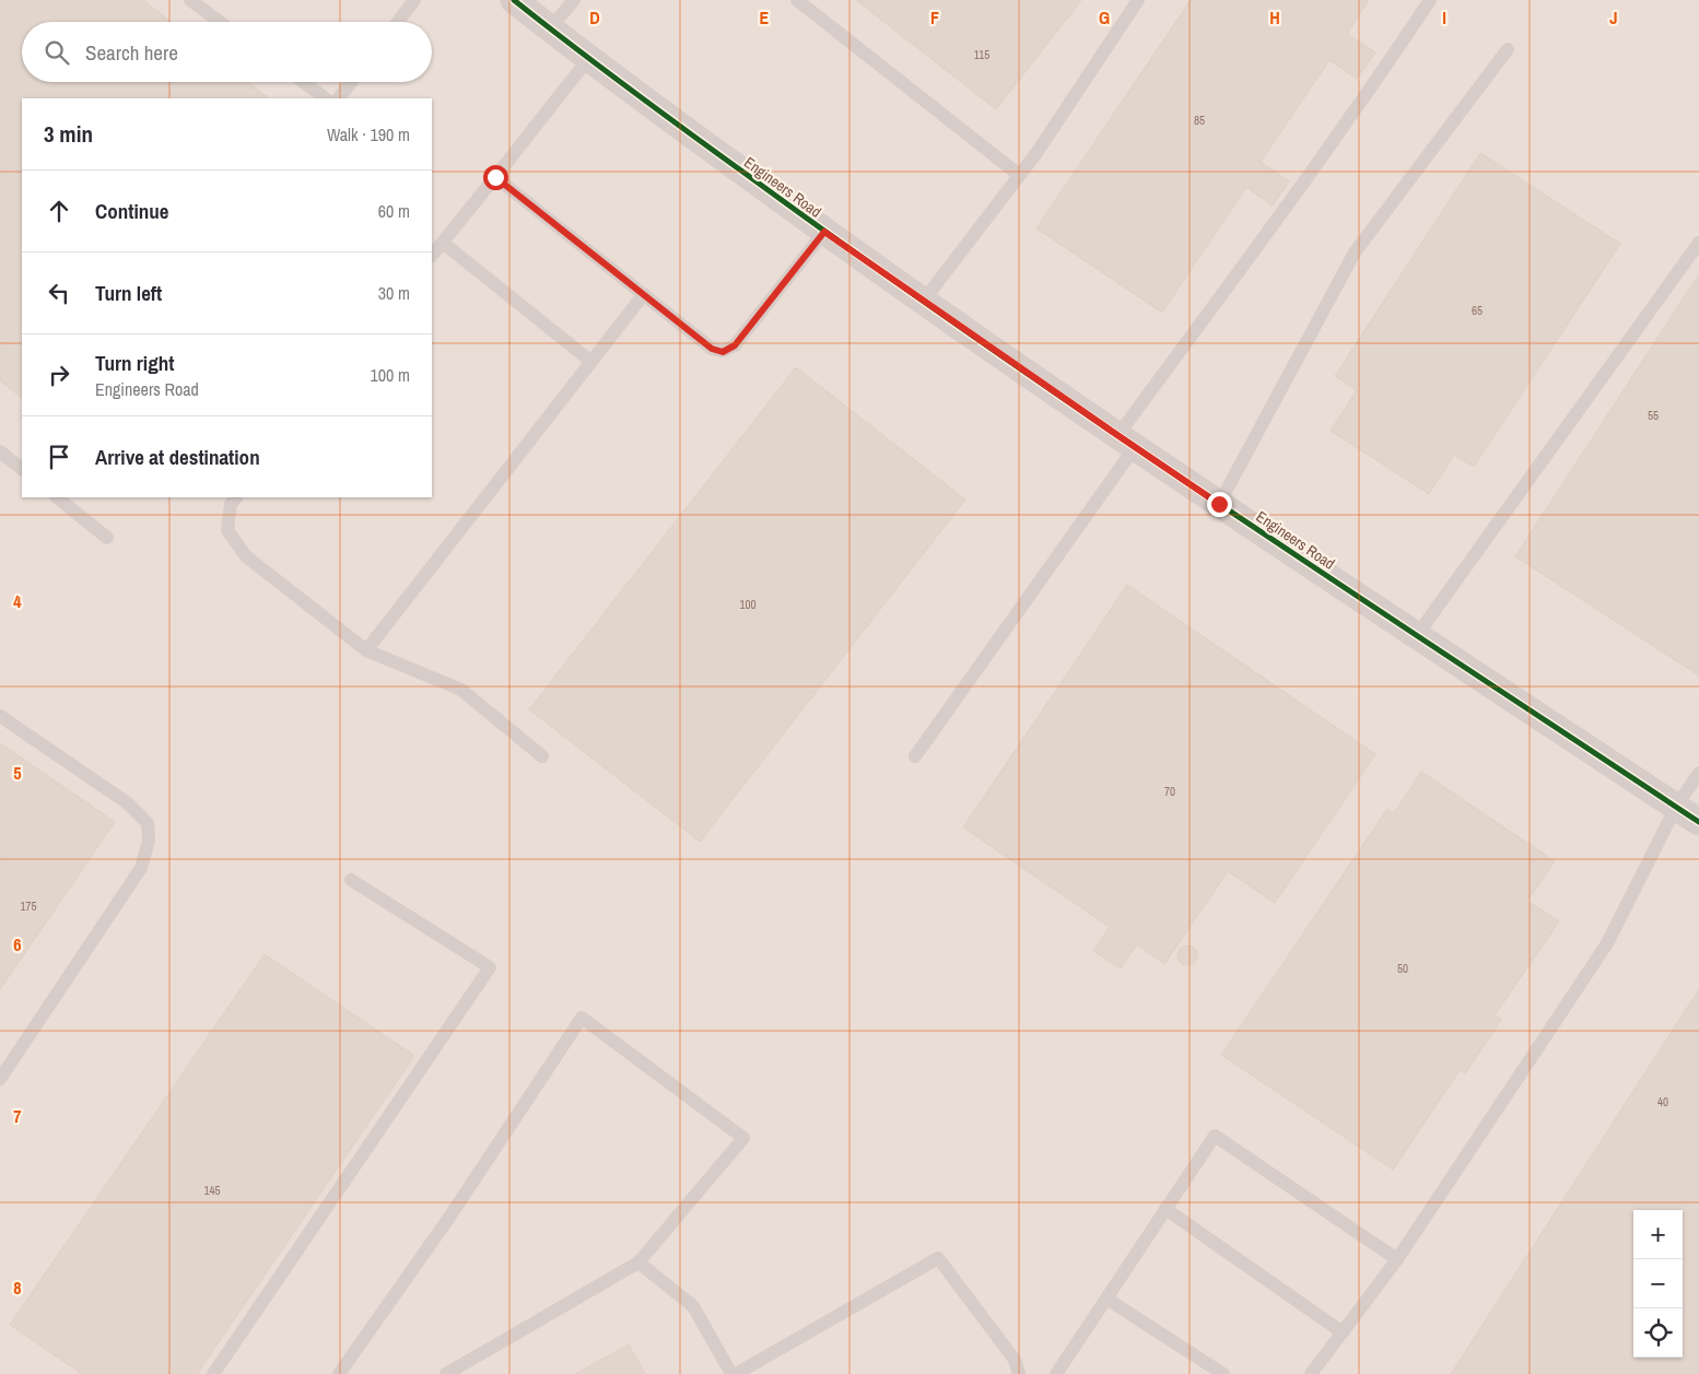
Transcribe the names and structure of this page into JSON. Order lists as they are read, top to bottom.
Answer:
{
  "streets": {
    "street": ["Engineers Road"]
  },
  "house_numbers": [
    "115",
    "85",
    "65",
    "55",
    "100",
    "70",
    "175",
    "50",
    "40",
    "145"
  ],
  "page": {
    "search": "Search here",
    "heading": ["3 min", "Walk · 190 m"],
    "list": [
      ["Continue", "60 m"],
      ["Turn left", "30 m"],
      ["Turn right", "Engineers Road", "100 m"],
      "Arrive at destination"
    ],
    "map_buttons": ["+", "−"]
  },
  "grid": {
    "columns": [
      "D",
      "E",
      "F",
      "G",
      "H",
      "I",
      "J"
    ],
    "rows": [
      "4",
      "5",
      "6",
      "7",
      "8"
    ]
  }
}
